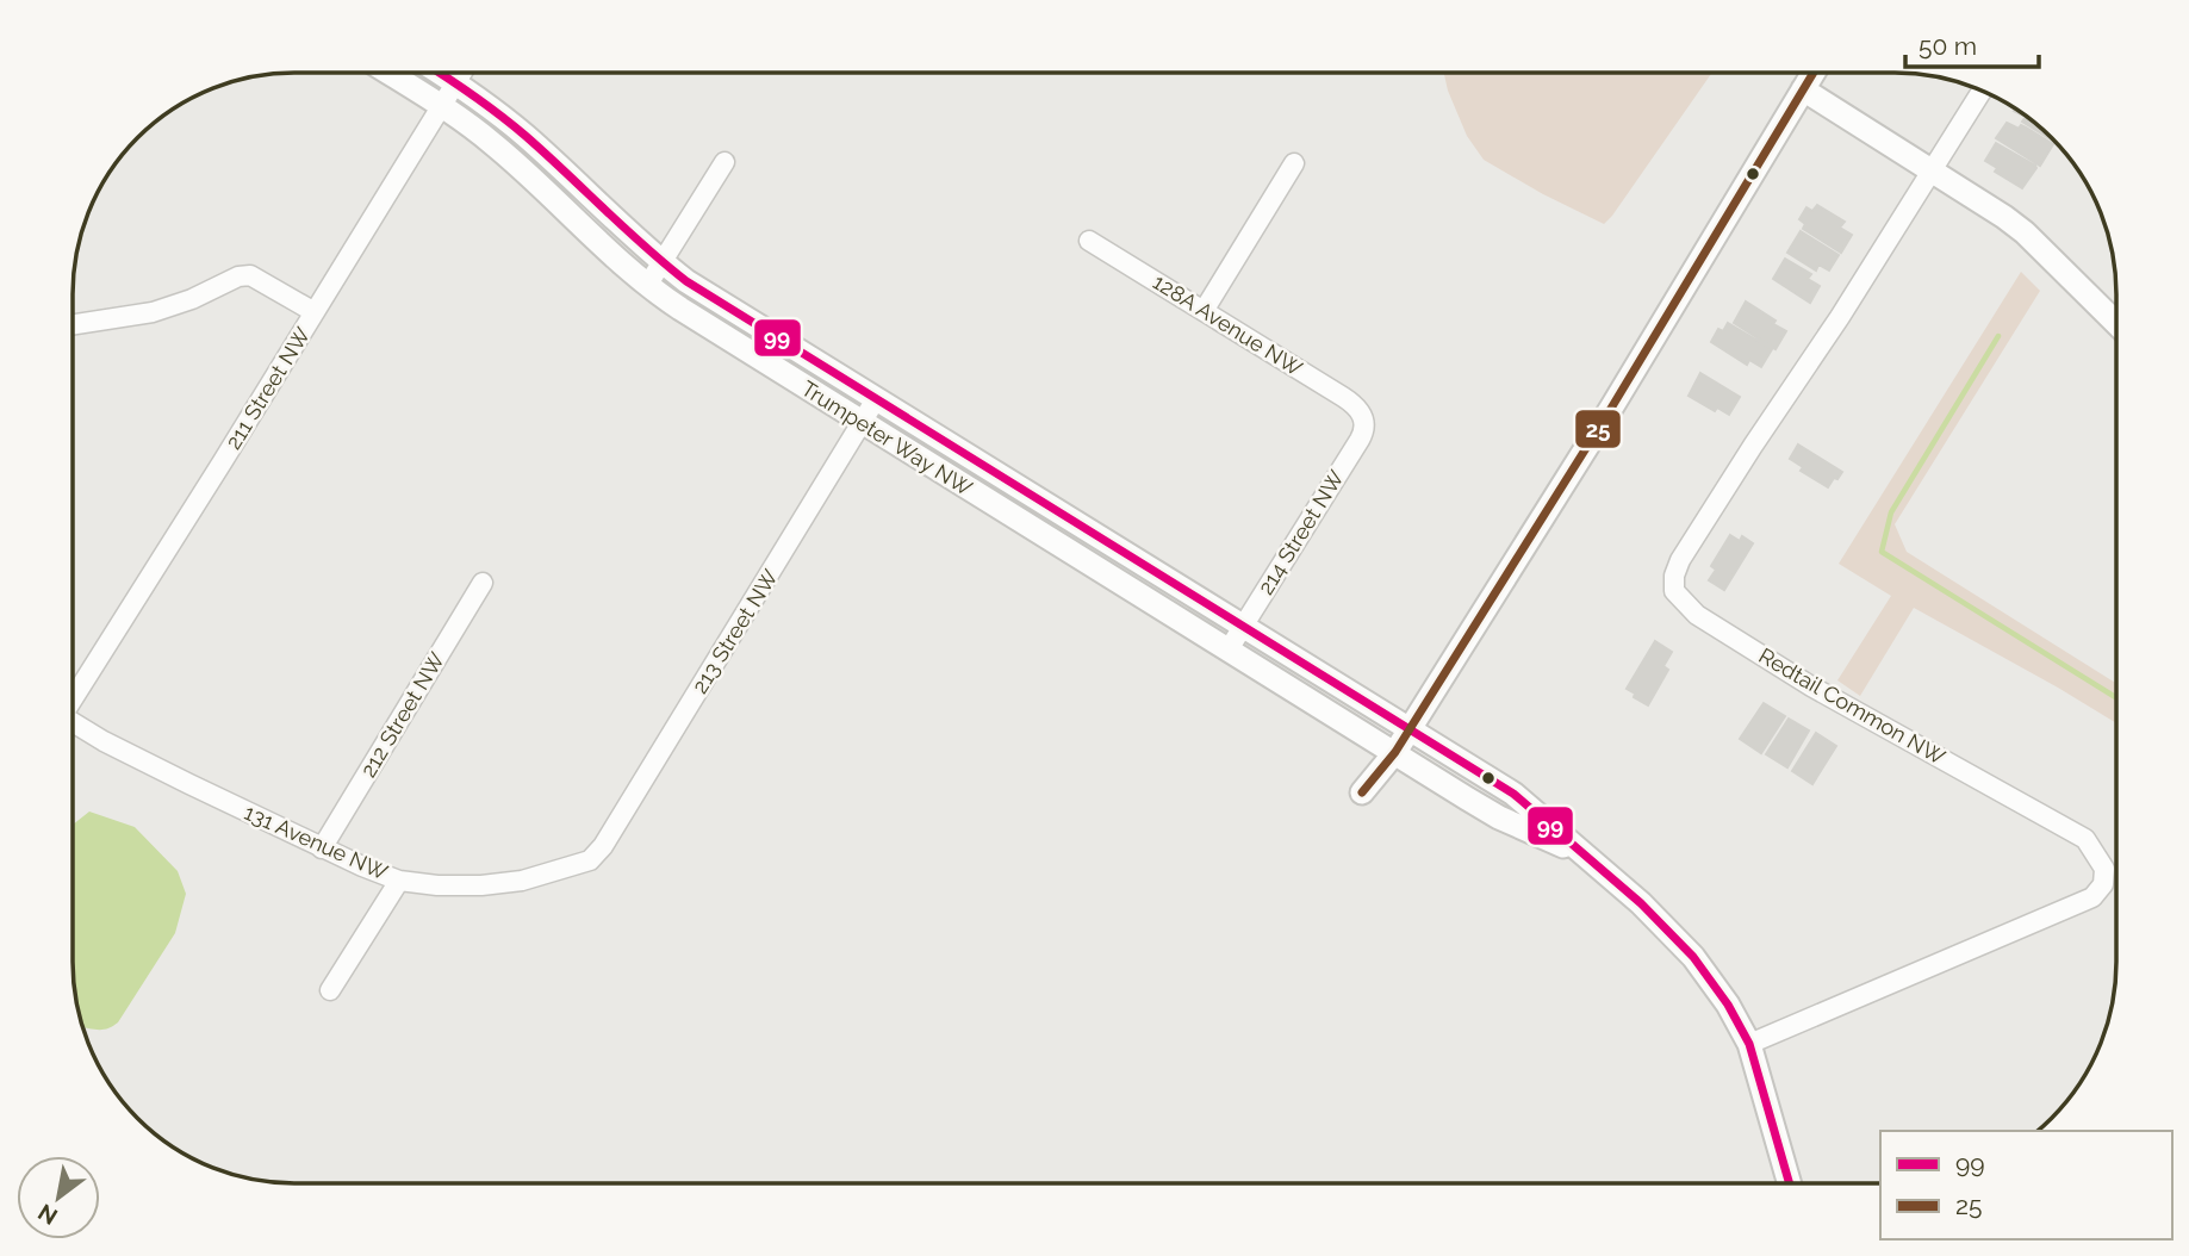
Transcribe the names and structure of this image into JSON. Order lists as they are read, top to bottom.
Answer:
{
  "streets": {
    "street": [
      "128A Avenue NW",
      "211 Street NW",
      "Trumpeter Way NW",
      "214 Street NW",
      "213 Street NW",
      "Redtail Common NW",
      "212 Street NW",
      "131 Avenue NW"
    ]
  },
  "crossings": [
    ["128A Avenue NW", "214 Street NW"],
    ["211 Street NW", "Trumpeter Way NW"],
    ["Trumpeter Way NW", "214 Street NW"],
    ["Trumpeter Way NW", "213 Street NW"],
    ["213 Street NW", "131 Avenue NW"],
    ["212 Street NW", "131 Avenue NW"]
  ],
  "lines": ["transit line 25", "transit line 99"],
  "legend": ["99", "25"],
  "scale_bar": "50 m",
  "north": "bottom left"
}
